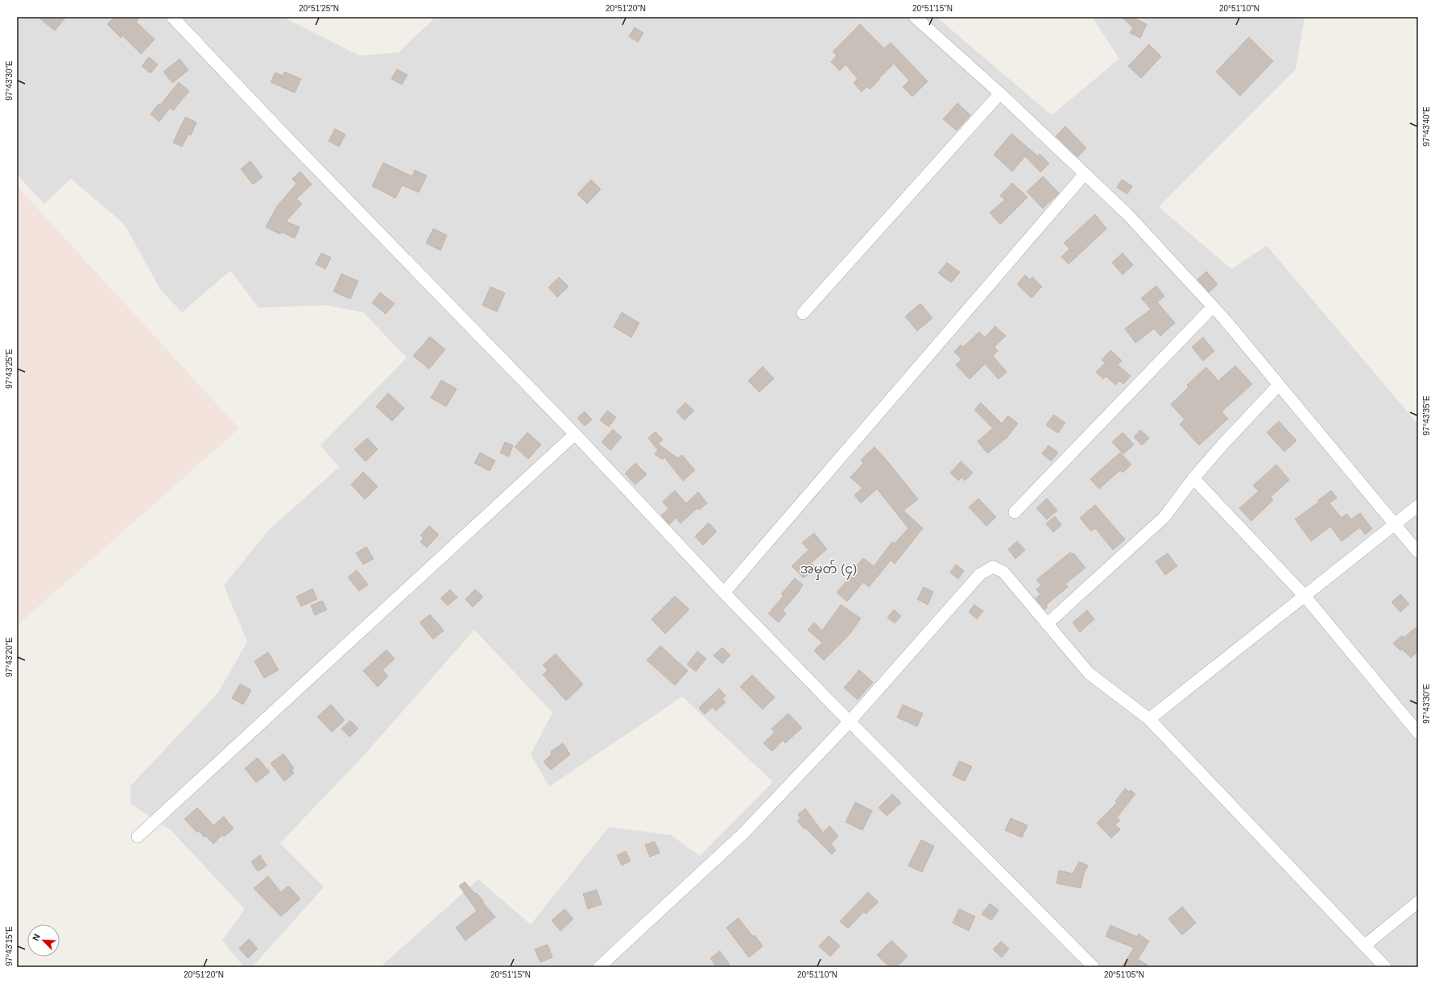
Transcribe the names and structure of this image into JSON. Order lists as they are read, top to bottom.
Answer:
{
  "districts": ["အမှတ် (၄)"],
  "north": "top left",
  "coordinates": [
    "20°51'25\"N",
    "20°51'20\"N",
    "20°51'15\"N",
    "20°51'10\"N",
    "97°43'30\"E",
    "97°43'40\"E",
    "97°43'25\"E",
    "97°43'35\"E",
    "97°43'20\"E",
    "97°43'15\"E",
    "20°51'05\"N"
  ]
}
